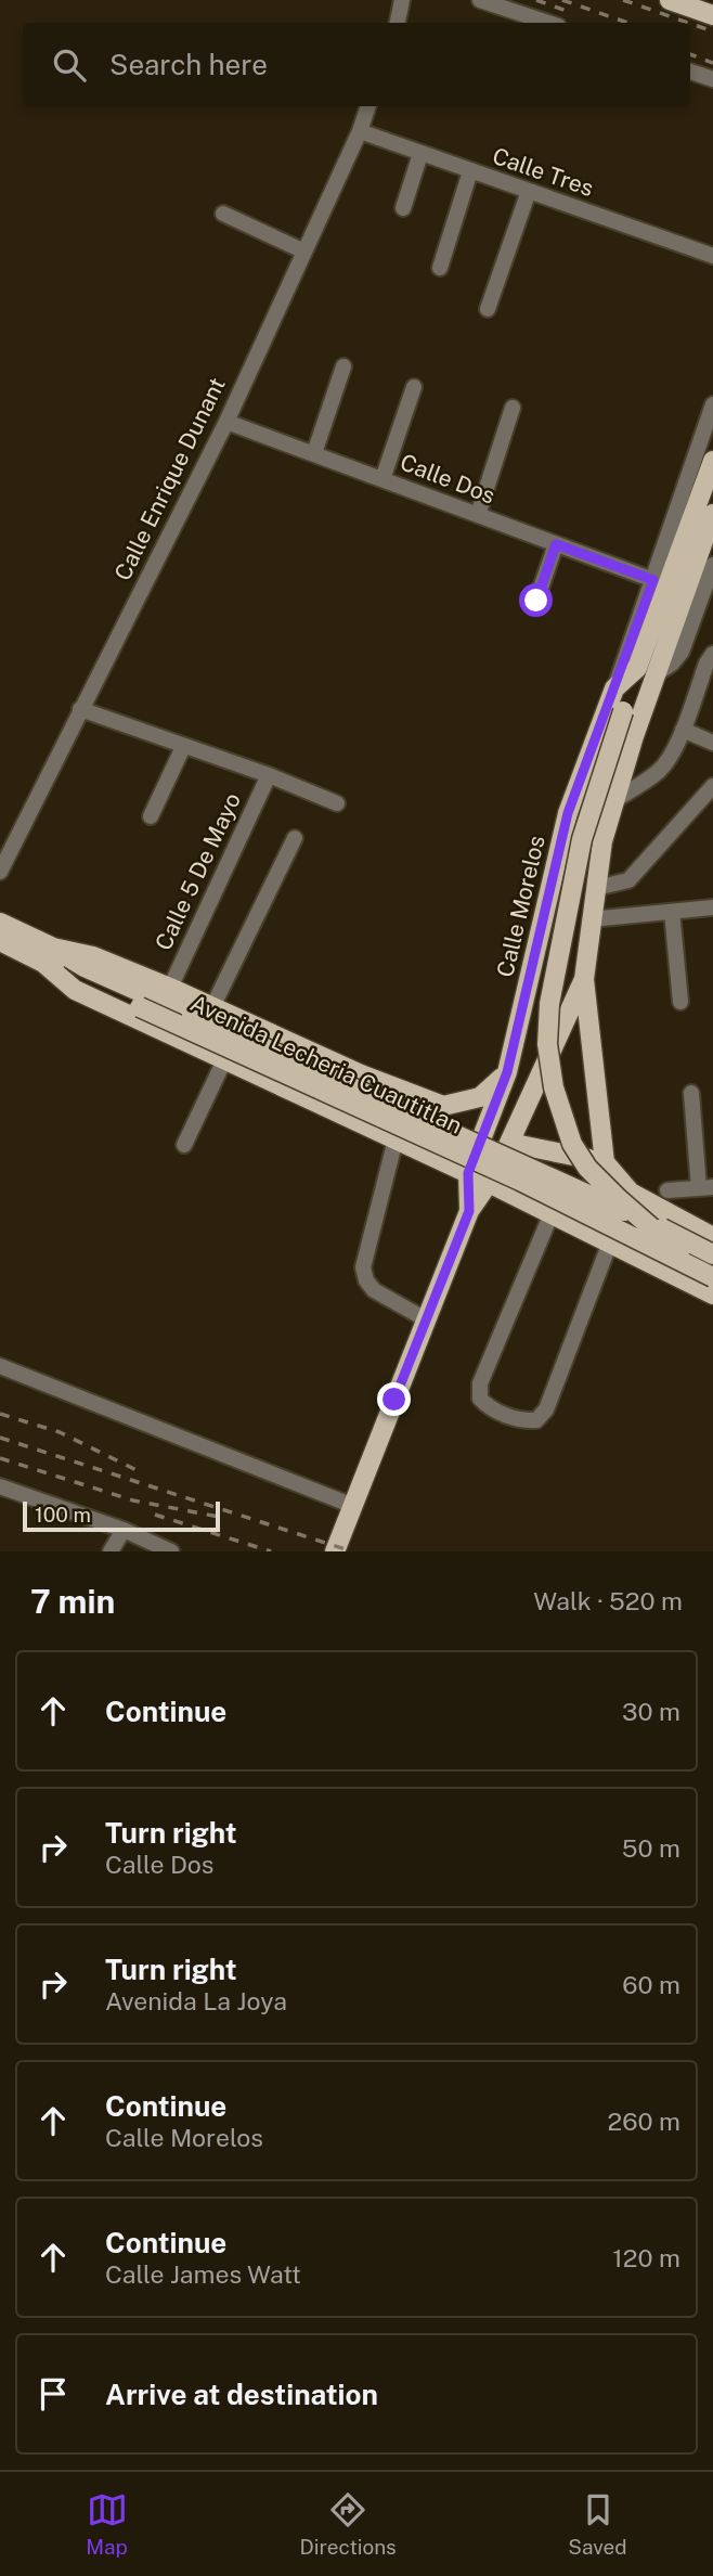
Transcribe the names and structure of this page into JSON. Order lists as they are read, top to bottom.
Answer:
{
  "streets": {
    "main road": ["Calle Morelos", "Avenida Lecheria Cuautitlan"],
    "street": [
      "Calle Tres",
      "Calle Enrique Dunant",
      "Calle Dos",
      "Calle 5 De Mayo"
    ]
  },
  "crossings": [
    ["Calle Tres", "Calle Enrique Dunant"],
    ["Calle Enrique Dunant", "Calle Dos"]
  ],
  "scale_bar": "100 m",
  "page": {
    "search": "Search here",
    "scale": "100 m",
    "heading": ["7 min", "Walk · 520 m"],
    "list": [
      ["Continue", "30 m"],
      ["Turn right", "Calle Dos", "50 m"],
      ["Turn right", "Avenida La Joya", "60 m"],
      ["Continue", "Calle Morelos", "260 m"],
      ["Continue", "Calle James Watt", "120 m"],
      "Arrive at destination"
    ],
    "nav": ["Map", "Directions", "Saved"]
  }
}
